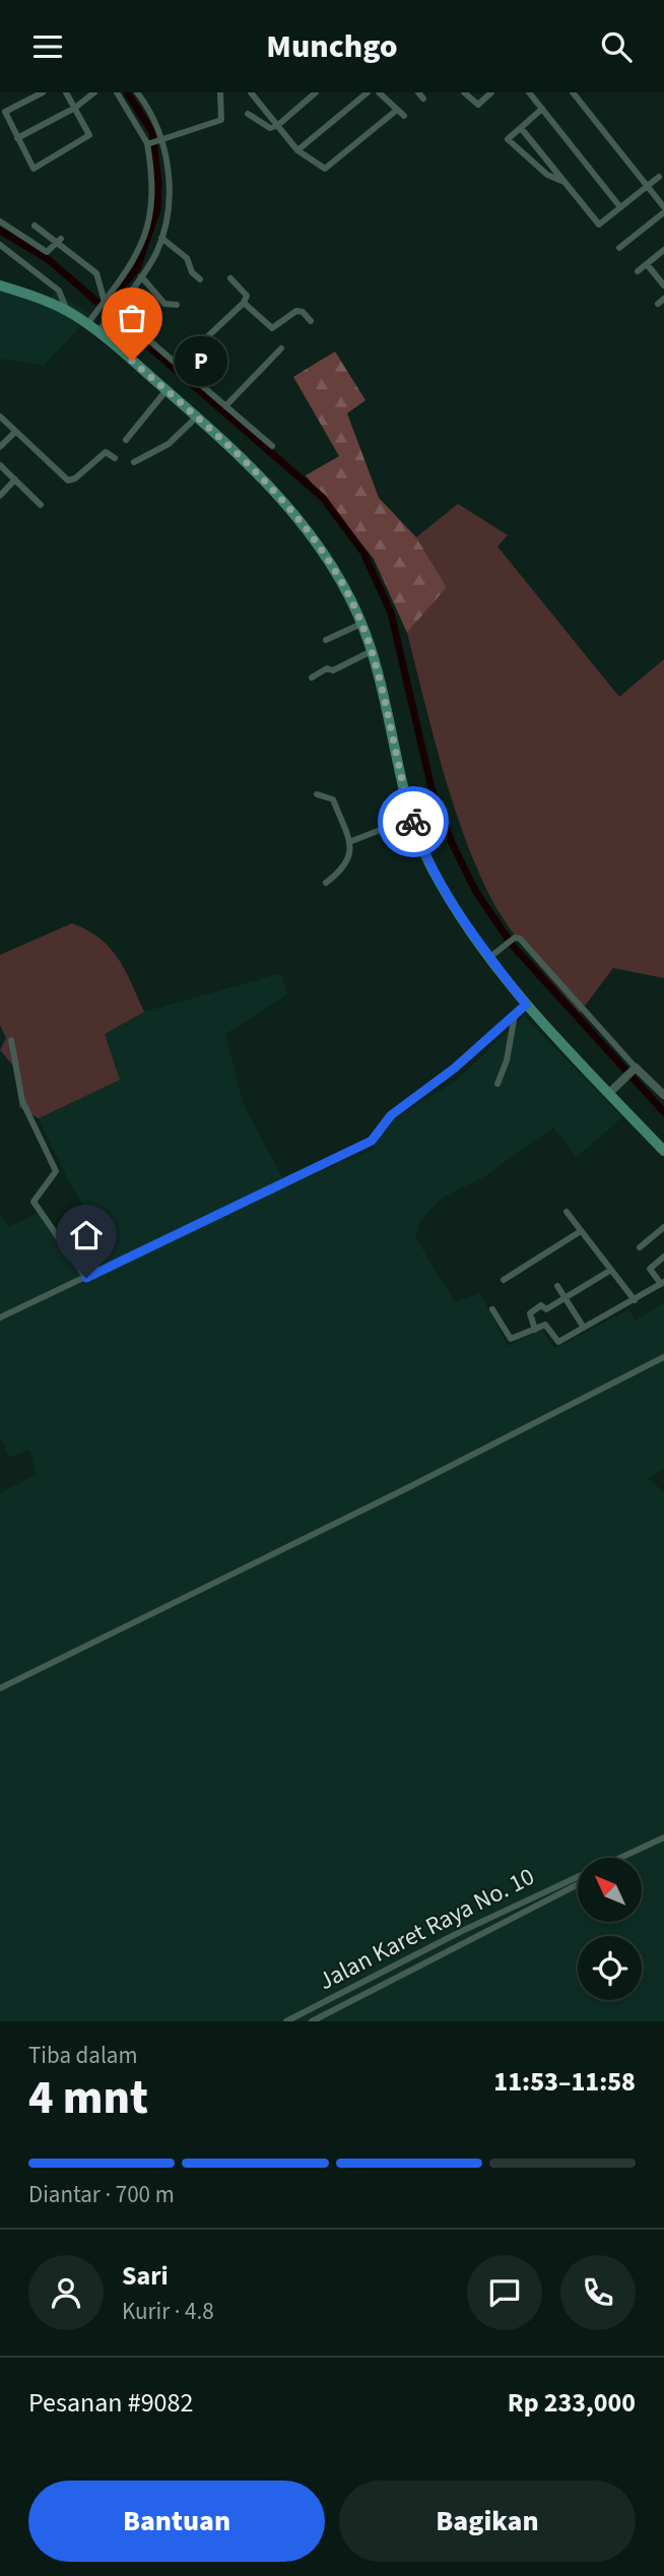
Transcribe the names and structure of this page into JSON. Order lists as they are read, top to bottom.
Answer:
{
  "streets": {
    "street": ["Jalan Karet Raya No. 10"]
  },
  "places": ["P"],
  "north": "top left",
  "page": {
    "header": "Munchgo",
    "bubble": "P",
    "heading": ["4 mnt", "Tiba dalam", "11:53–11:58"],
    "panel": [
      "Sari",
      "Kurir · 4.8",
      "Pesanan #9082",
      "Rp 233,000"
    ],
    "bar": "Diantar · 700 m",
    "buttons": ["Bantuan", "Bagikan"]
  }
}
